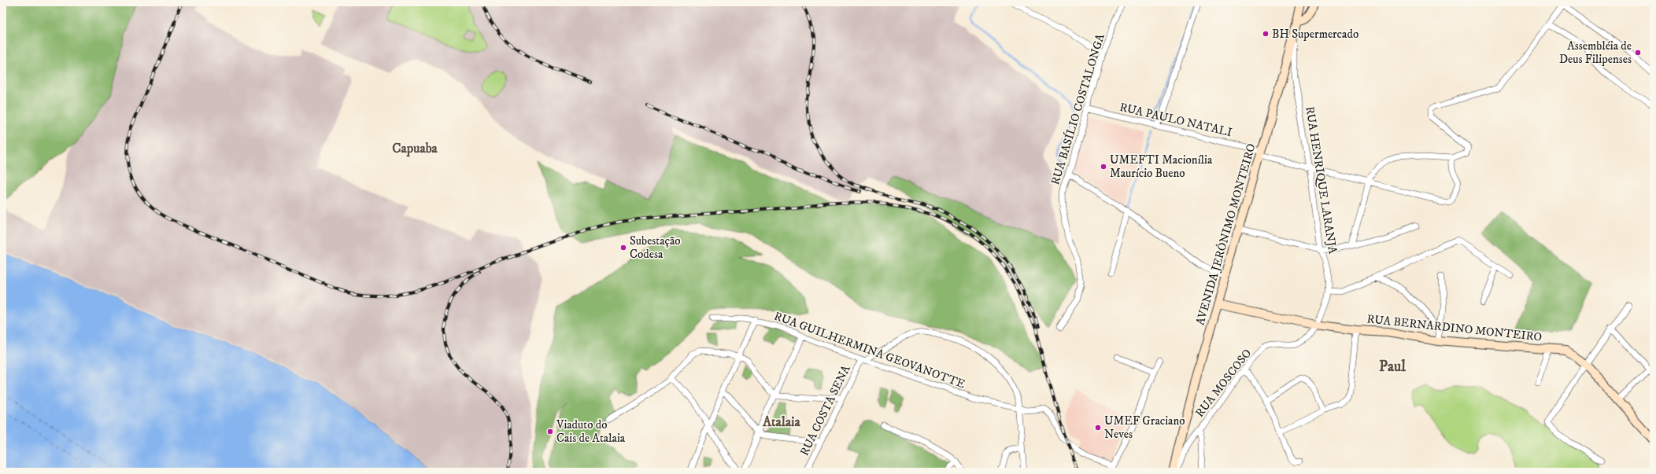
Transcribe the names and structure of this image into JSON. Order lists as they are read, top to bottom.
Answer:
{
  "streets": {
    "street": [
      "RUA BASÍLIO COSTALONGA",
      "RUA PAULO NATALI",
      "RUA HENRIQUE LARANJA",
      "AVENIDA JERÔNIMO MONTEIRO",
      "RUA BERNARDINO MONTEIRO",
      "RUA GUILHERMINA GEOVANOTTE",
      "RUA MOSCOSO",
      "RUA COSTA SENA"
    ]
  },
  "crossings": [
    ["RUA BASÍLIO COSTALONGA", "RUA PAULO NATALI"],
    ["RUA PAULO NATALI", "RUA HENRIQUE LARANJA"],
    ["RUA PAULO NATALI", "AVENIDA JERÔNIMO MONTEIRO"],
    ["RUA HENRIQUE LARANJA", "AVENIDA JERÔNIMO MONTEIRO"],
    ["RUA HENRIQUE LARANJA", "RUA BERNARDINO MONTEIRO"],
    ["RUA HENRIQUE LARANJA", "RUA MOSCOSO"],
    ["AVENIDA JERÔNIMO MONTEIRO", "RUA BERNARDINO MONTEIRO"],
    ["RUA BERNARDINO MONTEIRO", "RUA MOSCOSO"],
    ["RUA GUILHERMINA GEOVANOTTE", "RUA COSTA SENA"]
  ],
  "districts": ["Capuaba", "Paul", "Atalaia"],
  "places": [
    "BH Supermercado",
    "Assembléia de Deus Filipenses",
    "UMEFTI Macionília Maurício Bueno",
    "Subestação Codesa",
    "UMEF Graciano Neves",
    "Viaduto do Cais de Atalaia"
  ]
}
